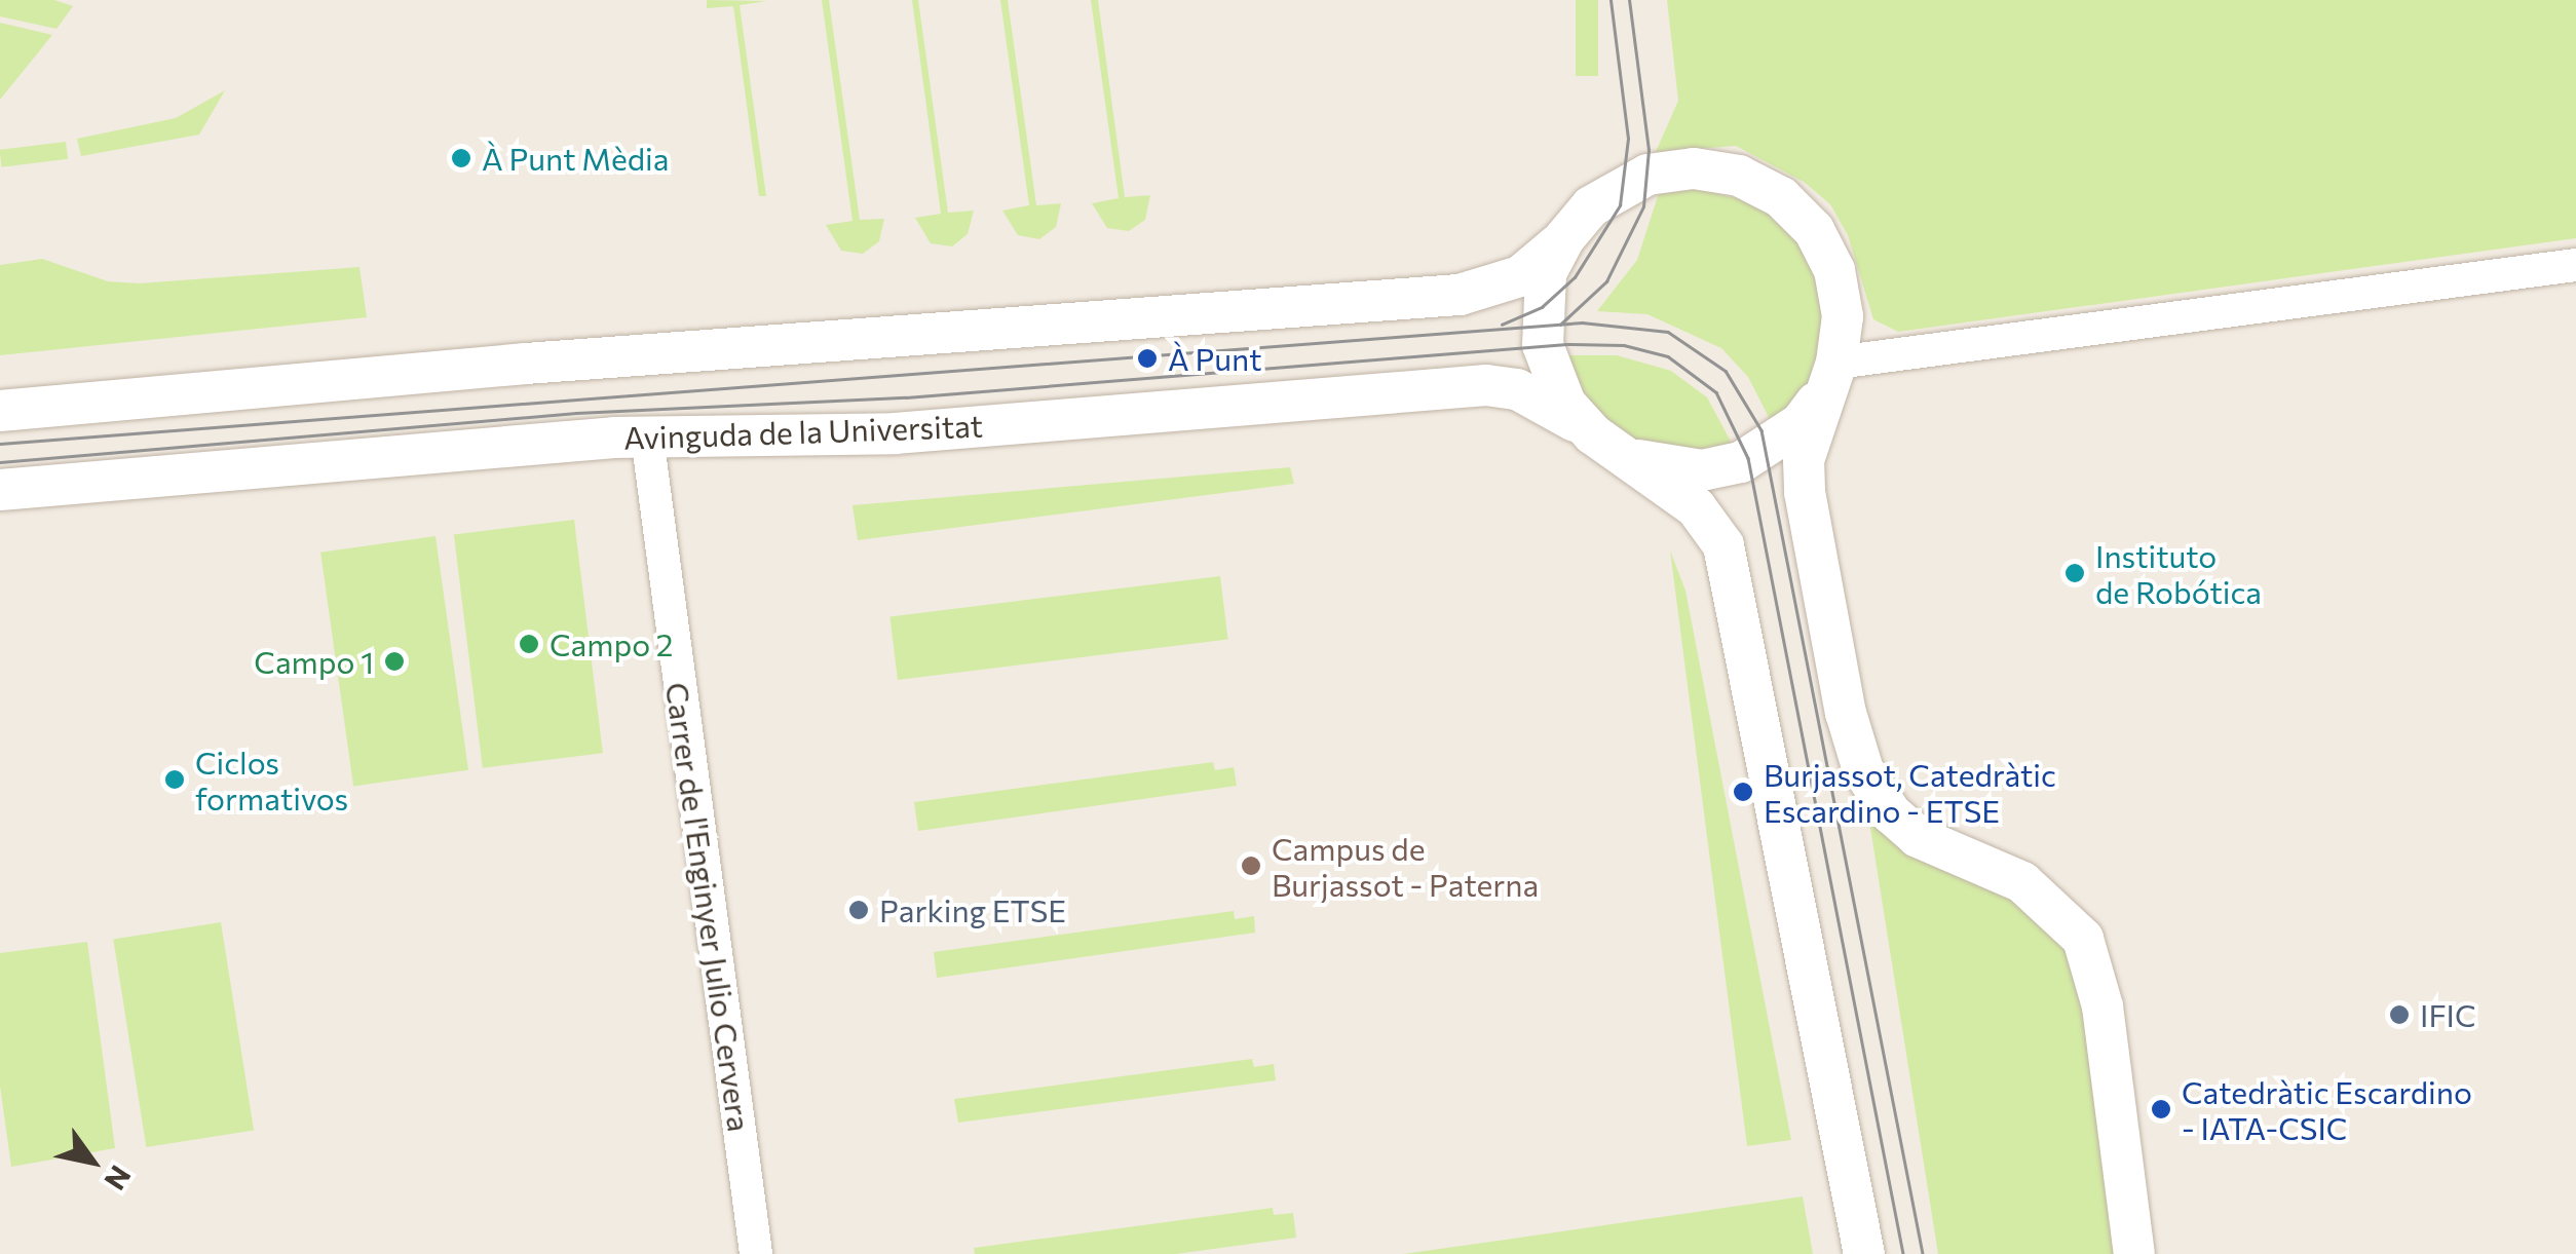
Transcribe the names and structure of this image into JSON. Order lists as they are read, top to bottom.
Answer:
{
  "streets": {
    "street": ["Avinguda de la Universitat", "Carrer de l'Enginyer Julio Cervera"]
  },
  "crossings": [
    ["Avinguda de la Universitat", "Carrer de l'Enginyer Julio Cervera"]
  ],
  "places": [
    "À Punt Mèdia",
    "À Punt",
    "Instituto de Robótica",
    "Campo 2",
    "Campo 1",
    "Ciclos formativos",
    "Burjassot, Catedràtic Escardino - ETSE",
    "Campus de Burjassot - Paterna",
    "Parking ETSE",
    "IFIC",
    "Catedràtic Escardino - IATA-CSIC"
  ],
  "north": "bottom right"
}
